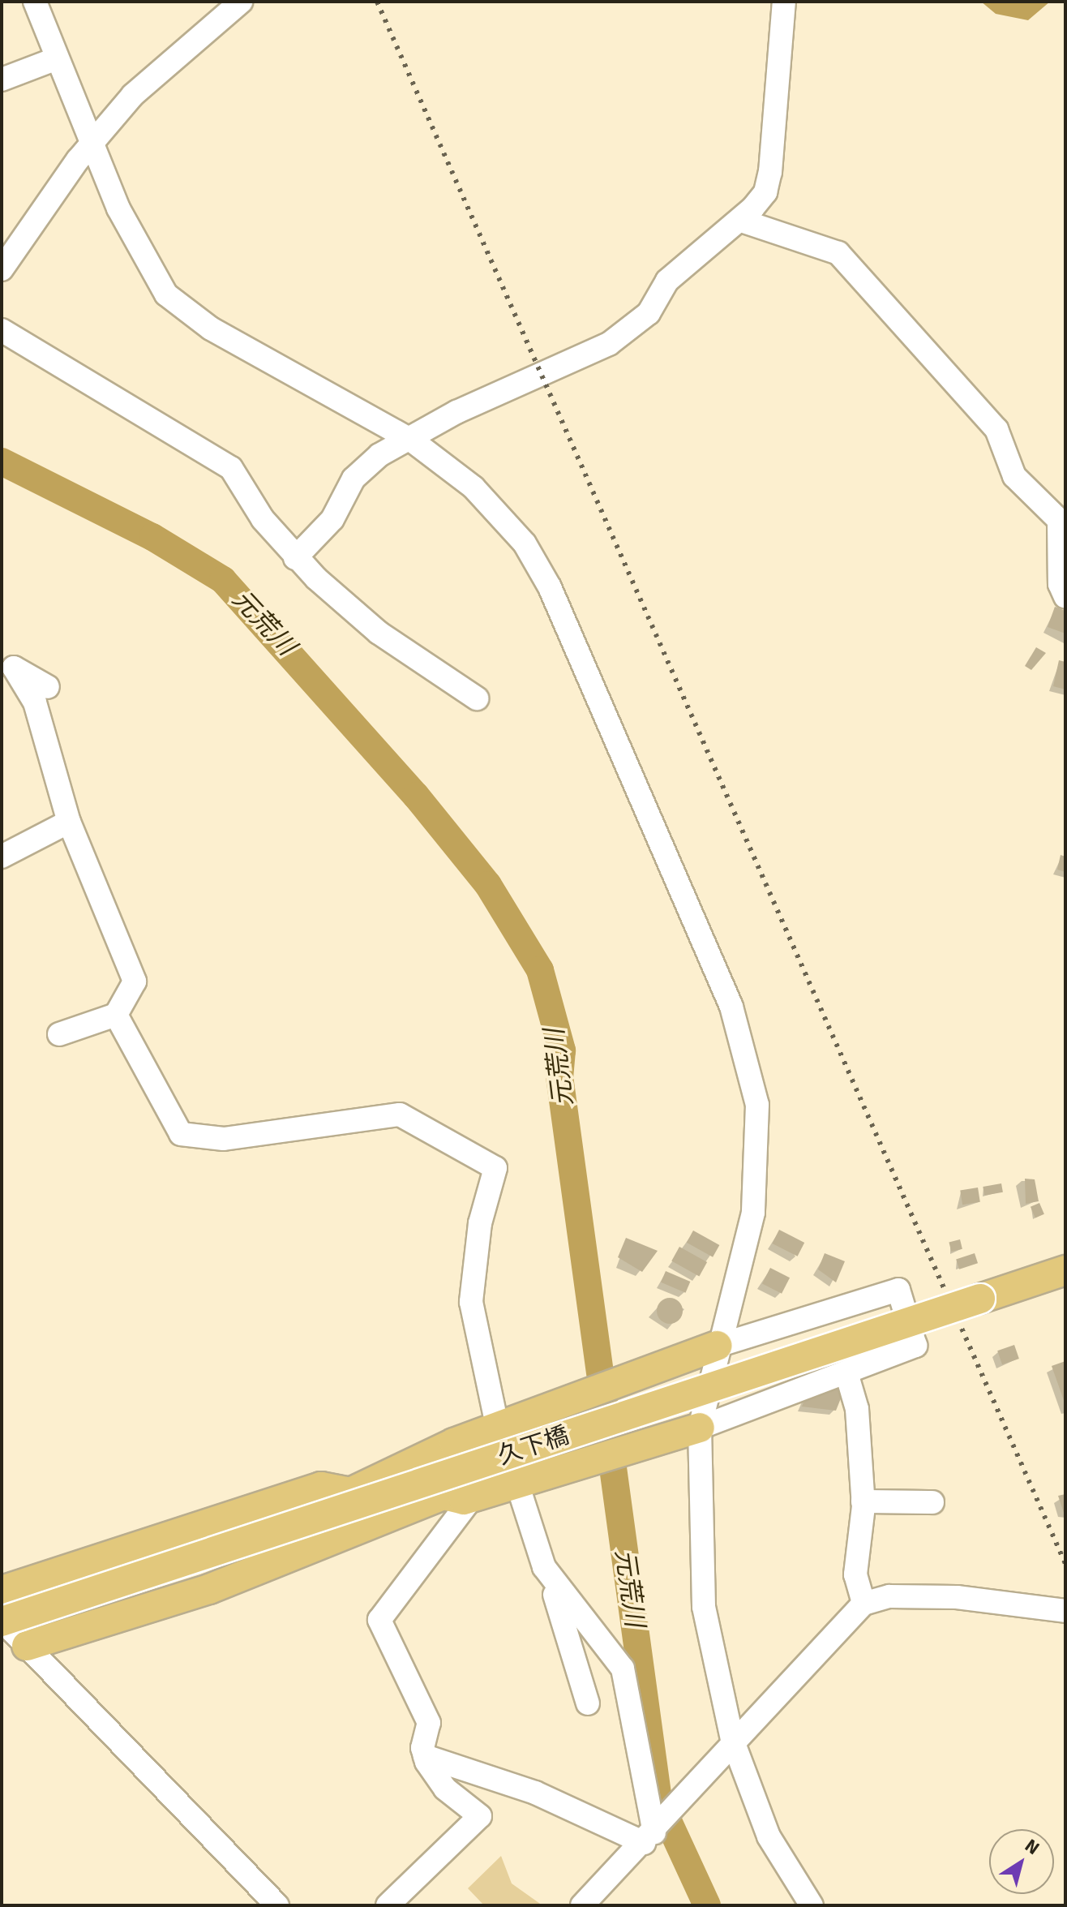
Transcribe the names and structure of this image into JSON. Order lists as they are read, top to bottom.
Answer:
{
  "streets": {
    "main road": ["久下橋"]
  },
  "water": ["元荒川"],
  "north": "top right"
}
